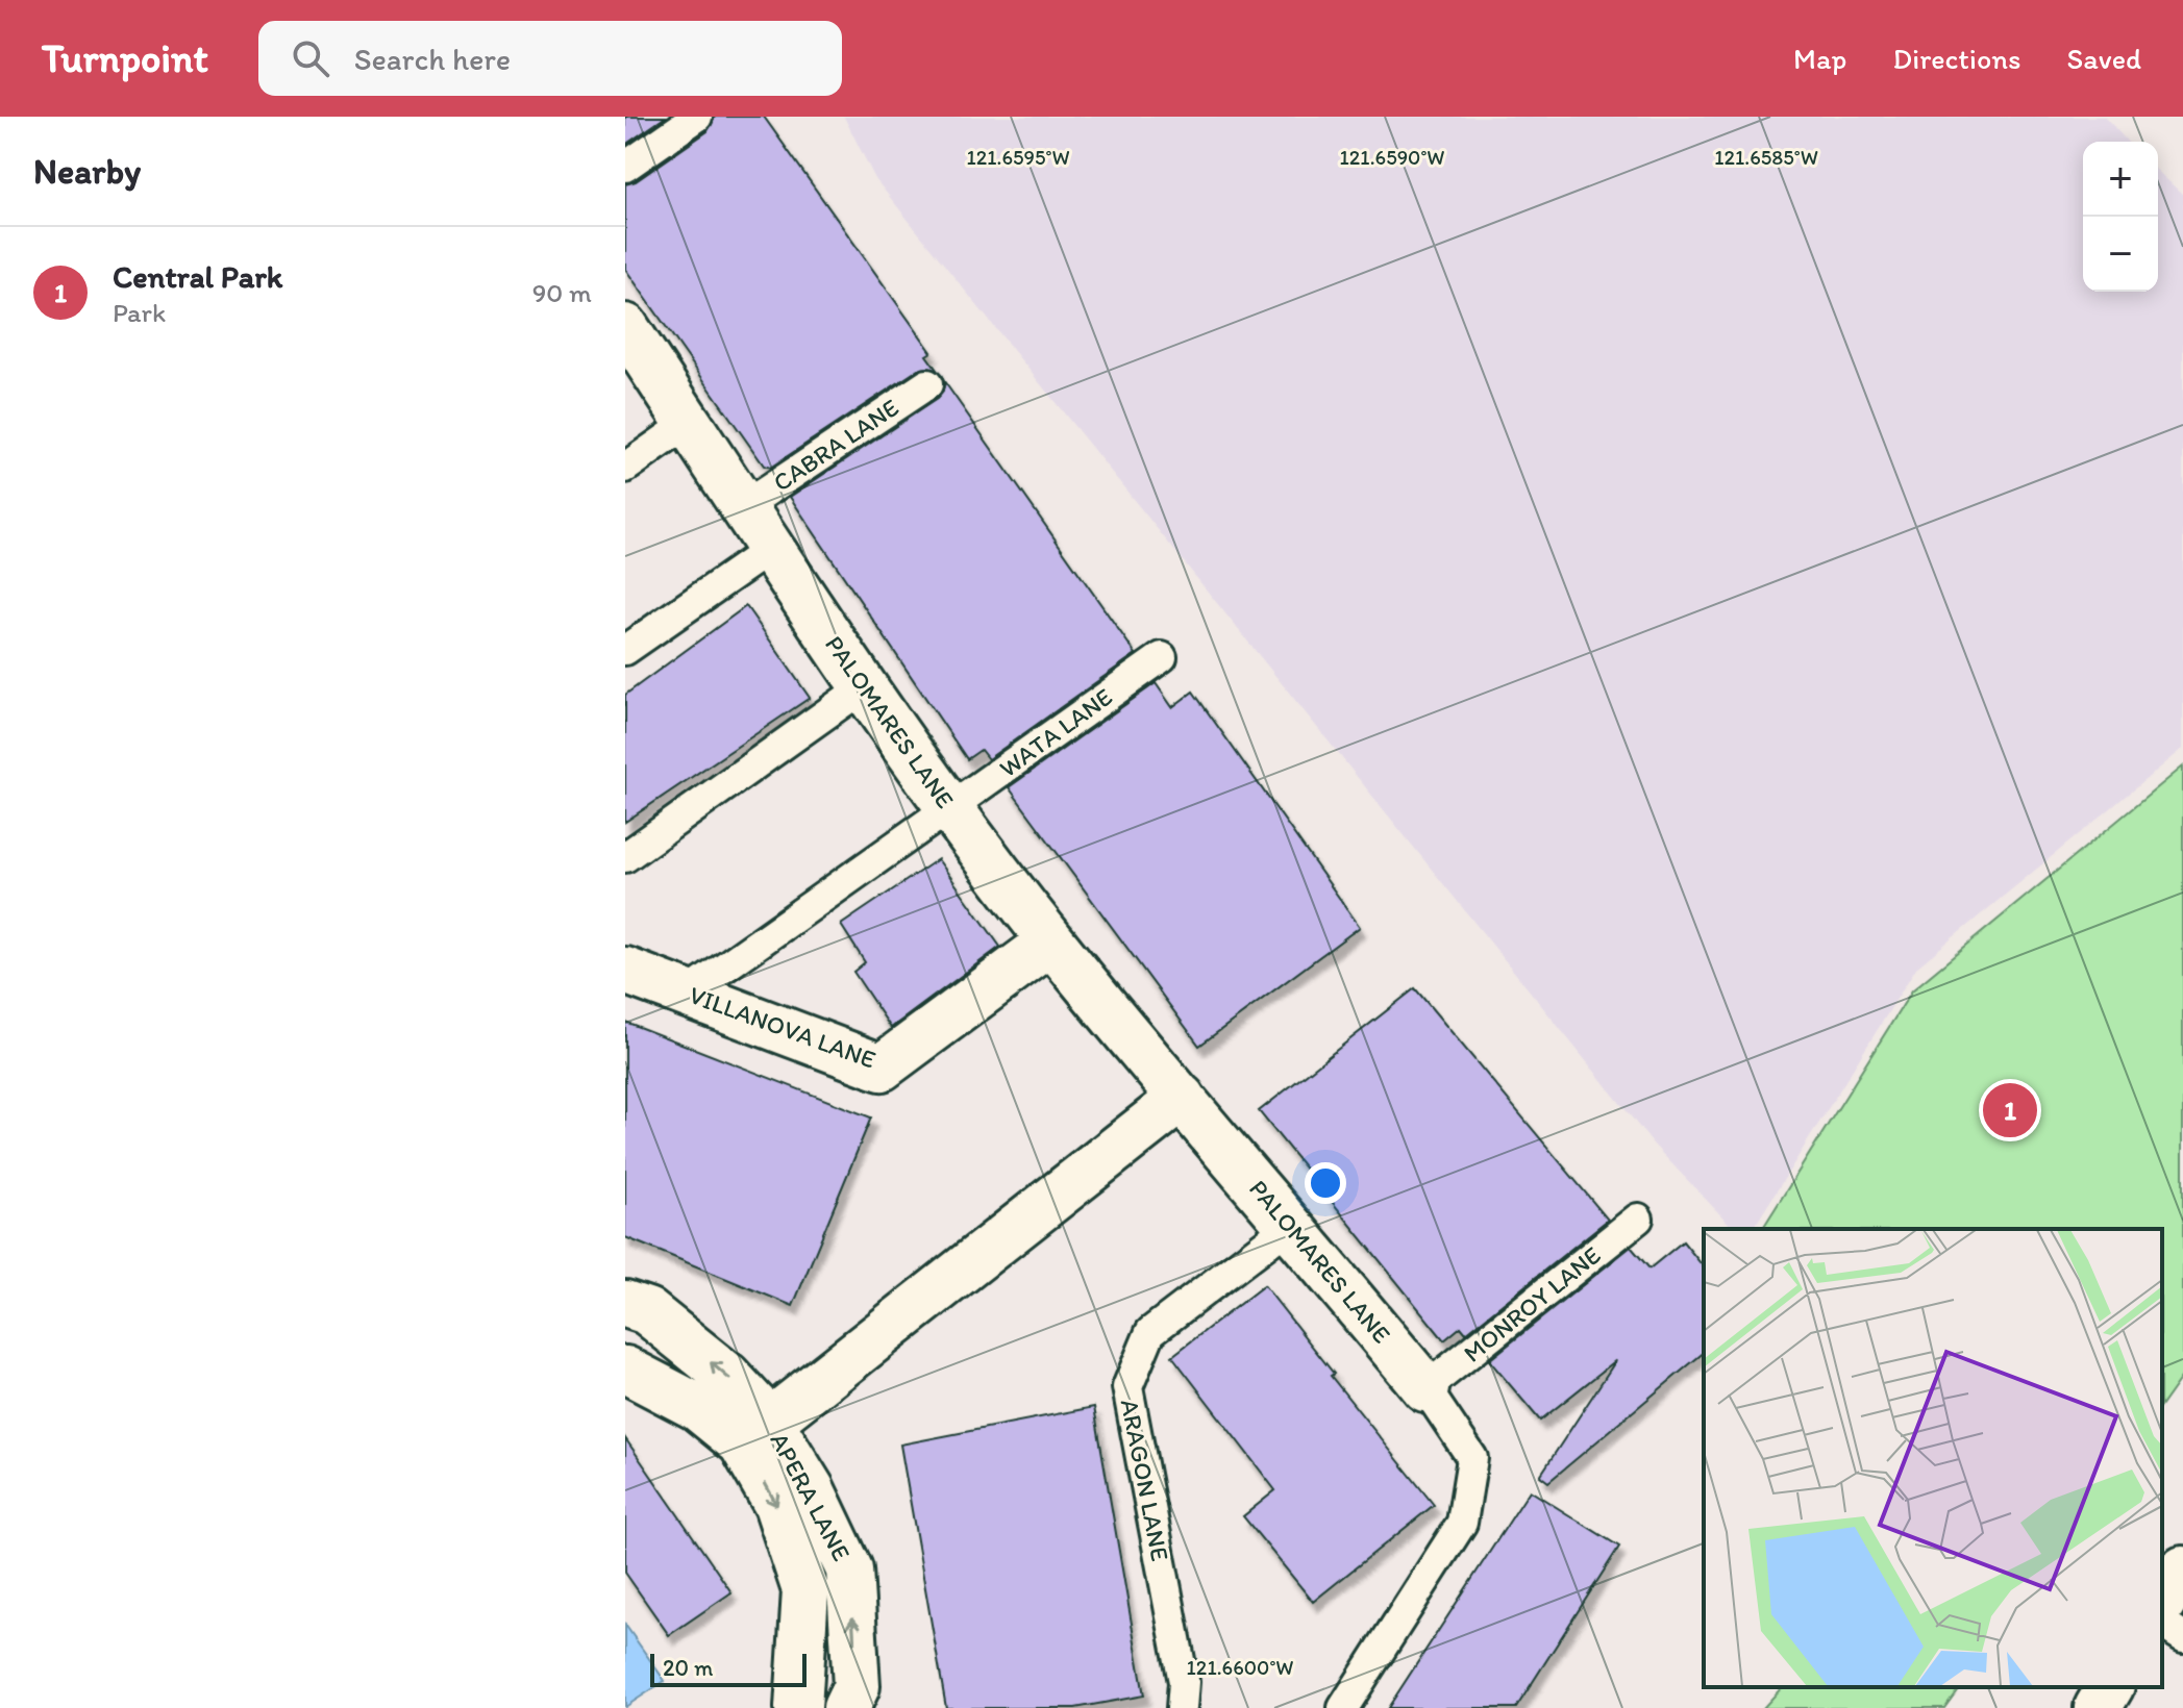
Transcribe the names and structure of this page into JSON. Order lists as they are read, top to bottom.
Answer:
{
  "streets": {
    "street": ["PALOMARES LANE", "VILLANOVA LANE", "APERA LANE"],
    "lane": [
      "CABRA LANE",
      "WATA LANE",
      "MONROY LANE",
      "ARAGON LANE"
    ]
  },
  "crossings": [
    ["CABRA LANE", "PALOMARES LANE"],
    ["PALOMARES LANE", "WATA LANE"],
    ["PALOMARES LANE", "VILLANOVA LANE"],
    ["PALOMARES LANE", "MONROY LANE"],
    ["PALOMARES LANE", "ARAGON LANE"],
    ["WATA LANE", "VILLANOVA LANE"]
  ],
  "scale_bar": "20 m",
  "page": {
    "header": "Turnpoint",
    "search": "Search here",
    "nav": ["Map", "Directions", "Saved"],
    "heading": "Nearby",
    "map_buttons": ["+", "−"],
    "list": [
      {
        "mark": "1",
        "name": "Central Park",
        "note": "Park",
        "value": "90 m"
      }
    ],
    "pins": "1",
    "scale": "20 m"
  },
  "coordinates": [
    "121.6595°W",
    "121.6590°W",
    "121.6585°W",
    "121.6600°W"
  ]
}
